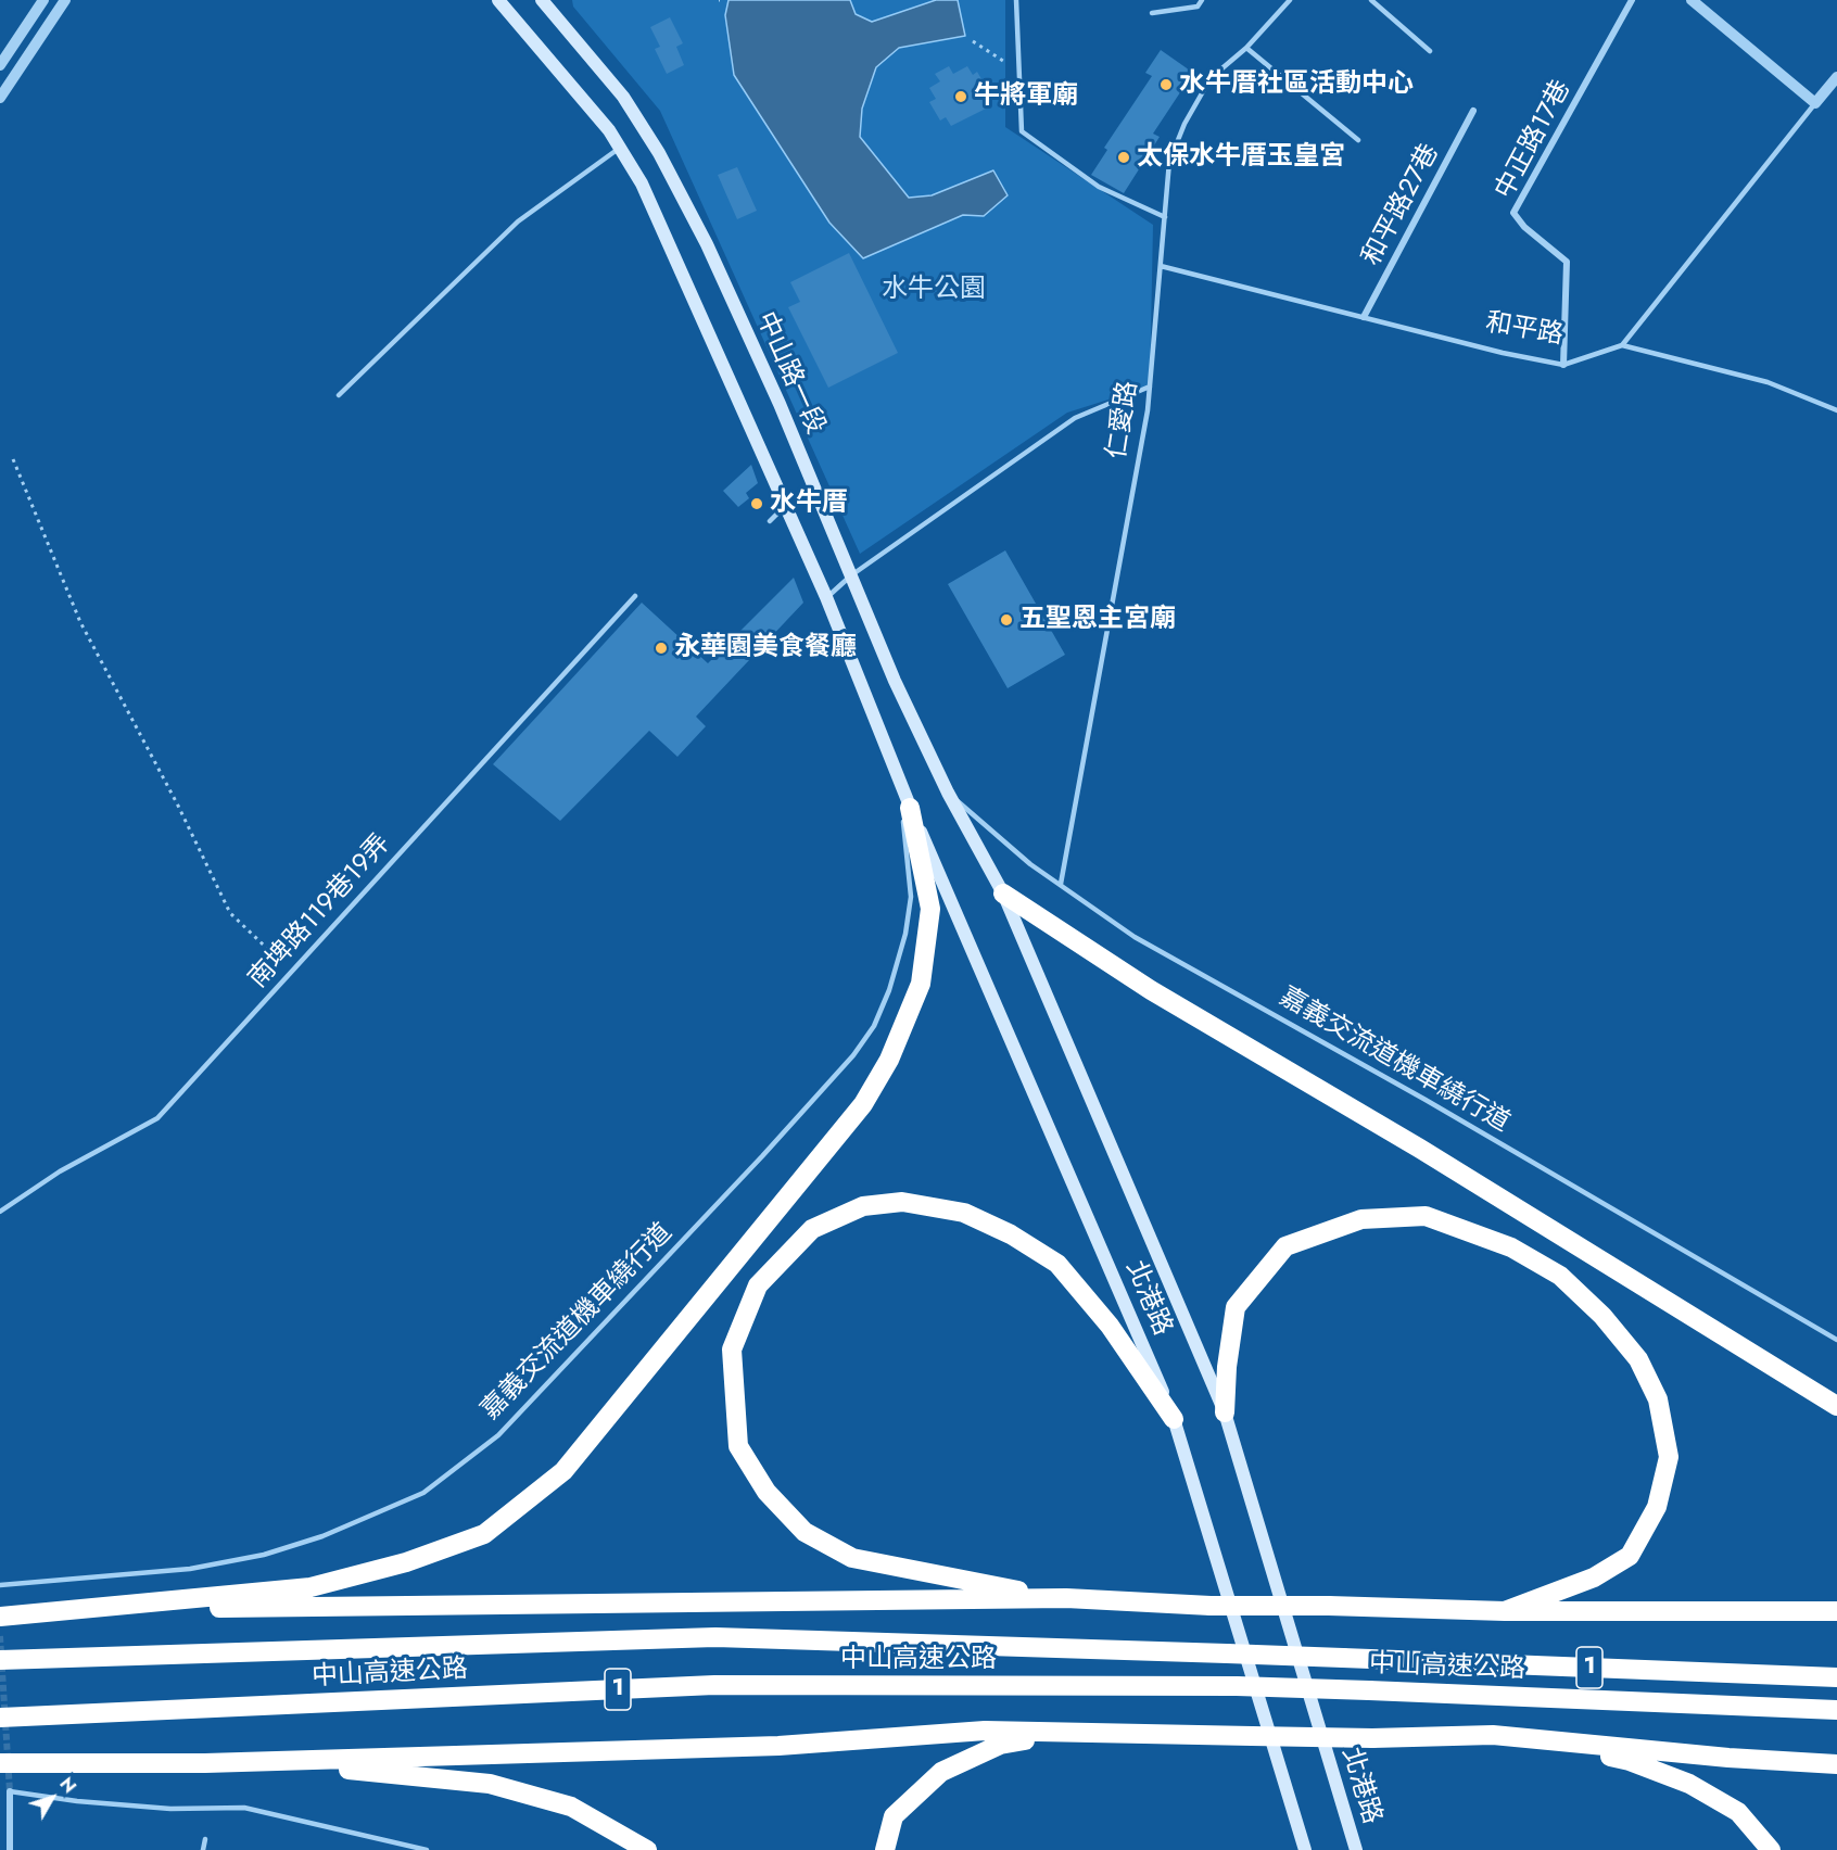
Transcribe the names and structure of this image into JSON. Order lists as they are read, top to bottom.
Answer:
{
  "streets": {
    "highway": ["中山高速公路", "1"],
    "main road": ["中山路一段", "北港路"],
    "street": ["中正路17巷", "和平路27巷"],
    "lane": [
      "和平路",
      "仁愛路",
      "南埤路119巷19弄",
      "嘉義交流道機車繞行道"
    ]
  },
  "crossings": [
    ["中正路17巷", "和平路"],
    ["和平路27巷", "和平路"],
    ["和平路", "仁愛路"],
    ["中山路一段", "嘉義交流道機車繞行道"],
    ["中山路一段", "北港路"],
    ["仁愛路", "嘉義交流道機車繞行道"],
    ["嘉義交流道機車繞行道", "北港路"]
  ],
  "parks": ["水牛公園"],
  "places": [
    "水牛厝社區活動中心",
    "牛將軍廟",
    "太保水牛厝玉皇宮",
    "水牛厝",
    "五聖恩主宮廟",
    "永華園美食餐廳"
  ],
  "north": "top right"
}
